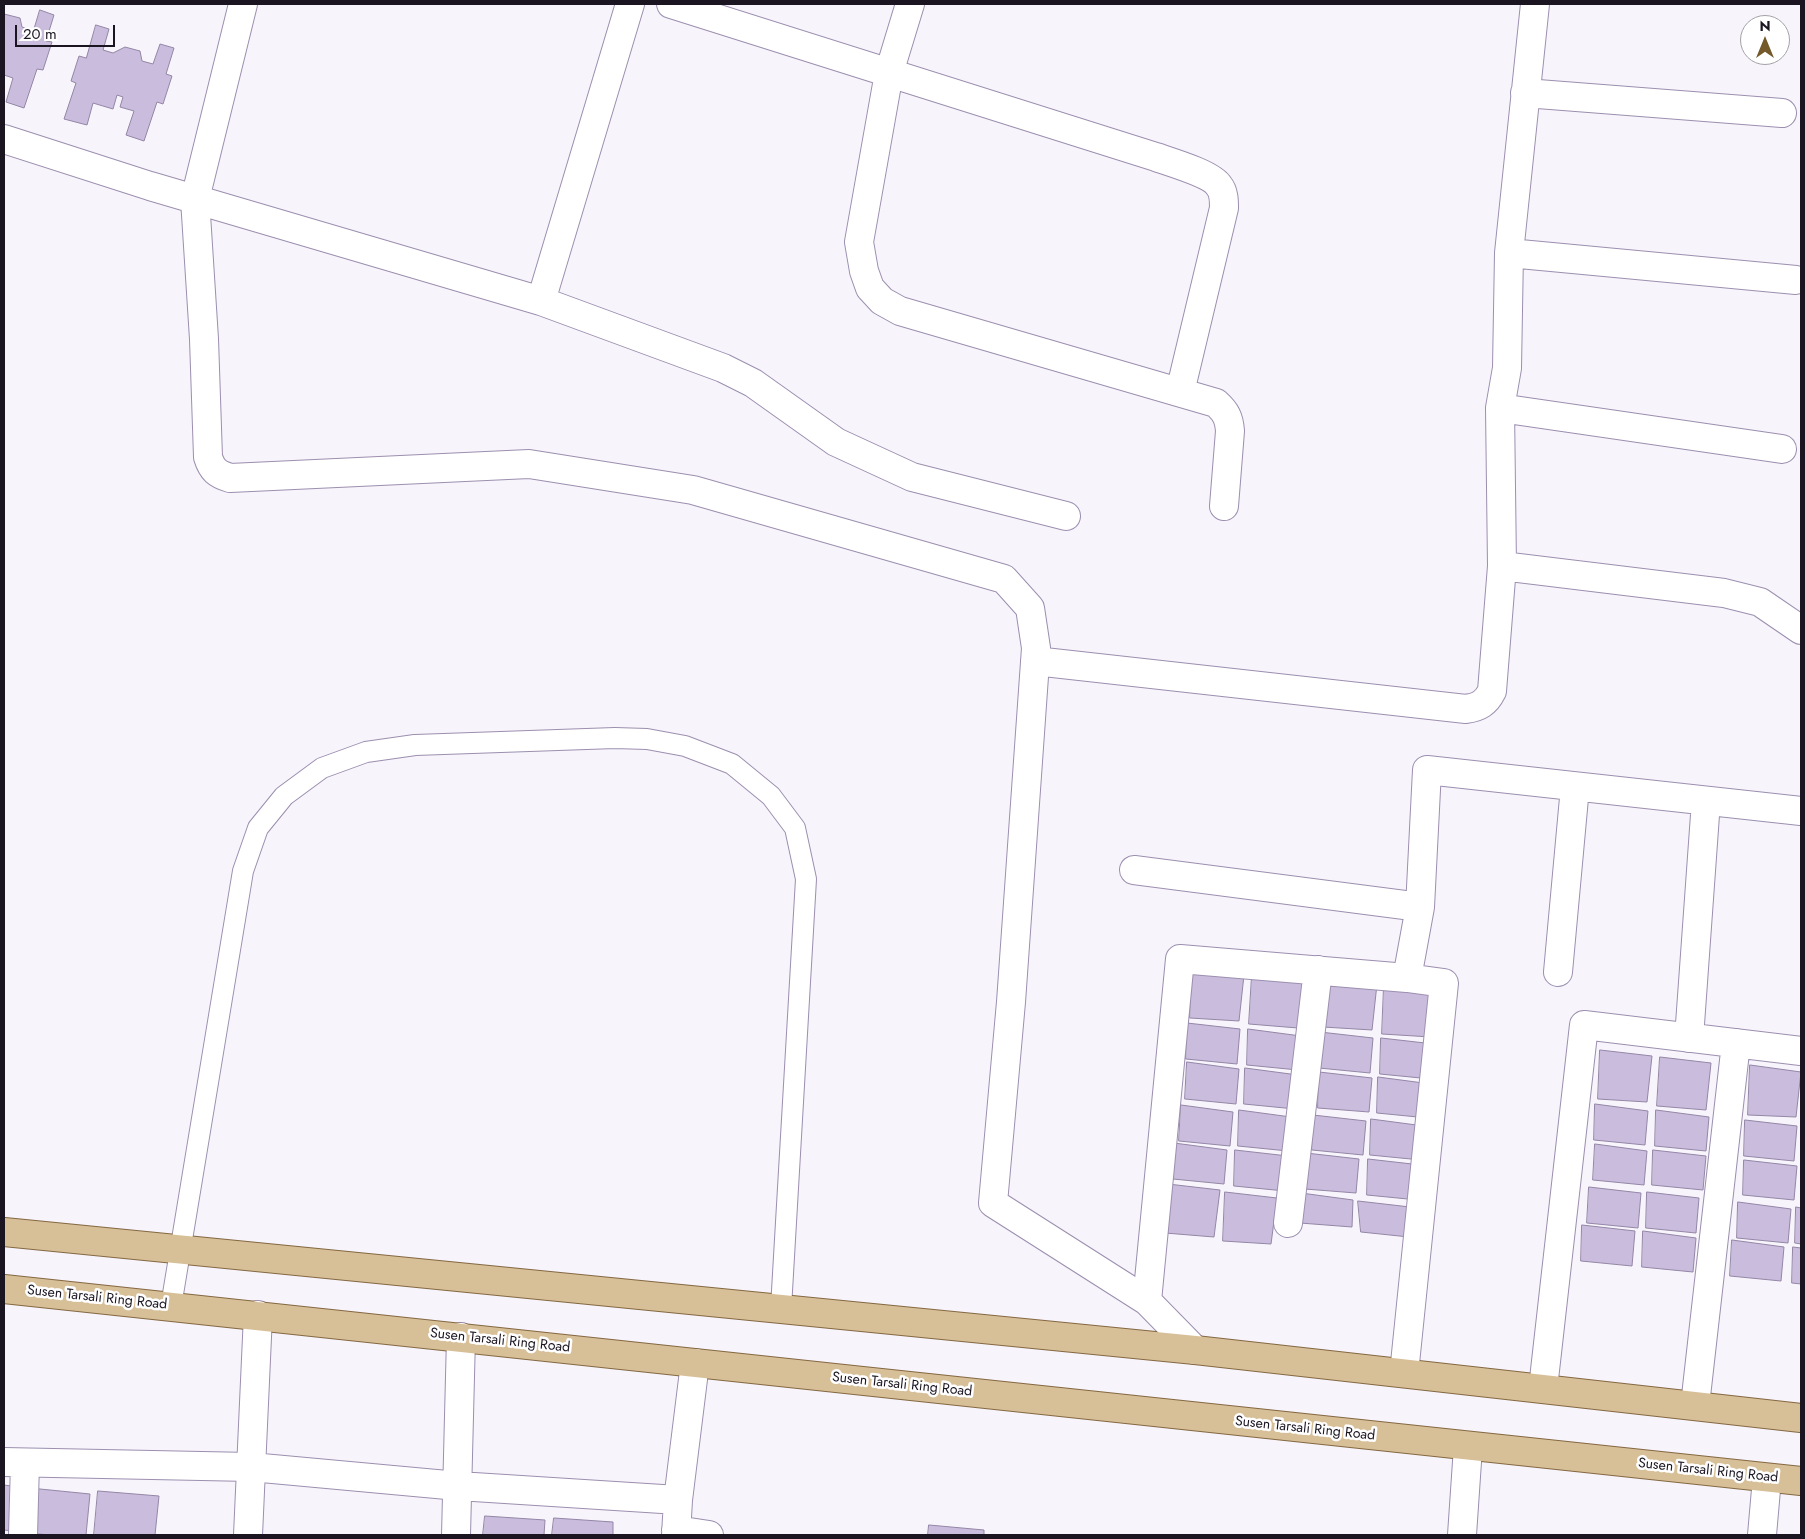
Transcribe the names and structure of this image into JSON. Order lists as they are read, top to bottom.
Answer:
{
  "streets": {
    "main road": ["Susen Tarsali Ring Road"]
  },
  "scale_bar": "20 m",
  "north": "top"
}
